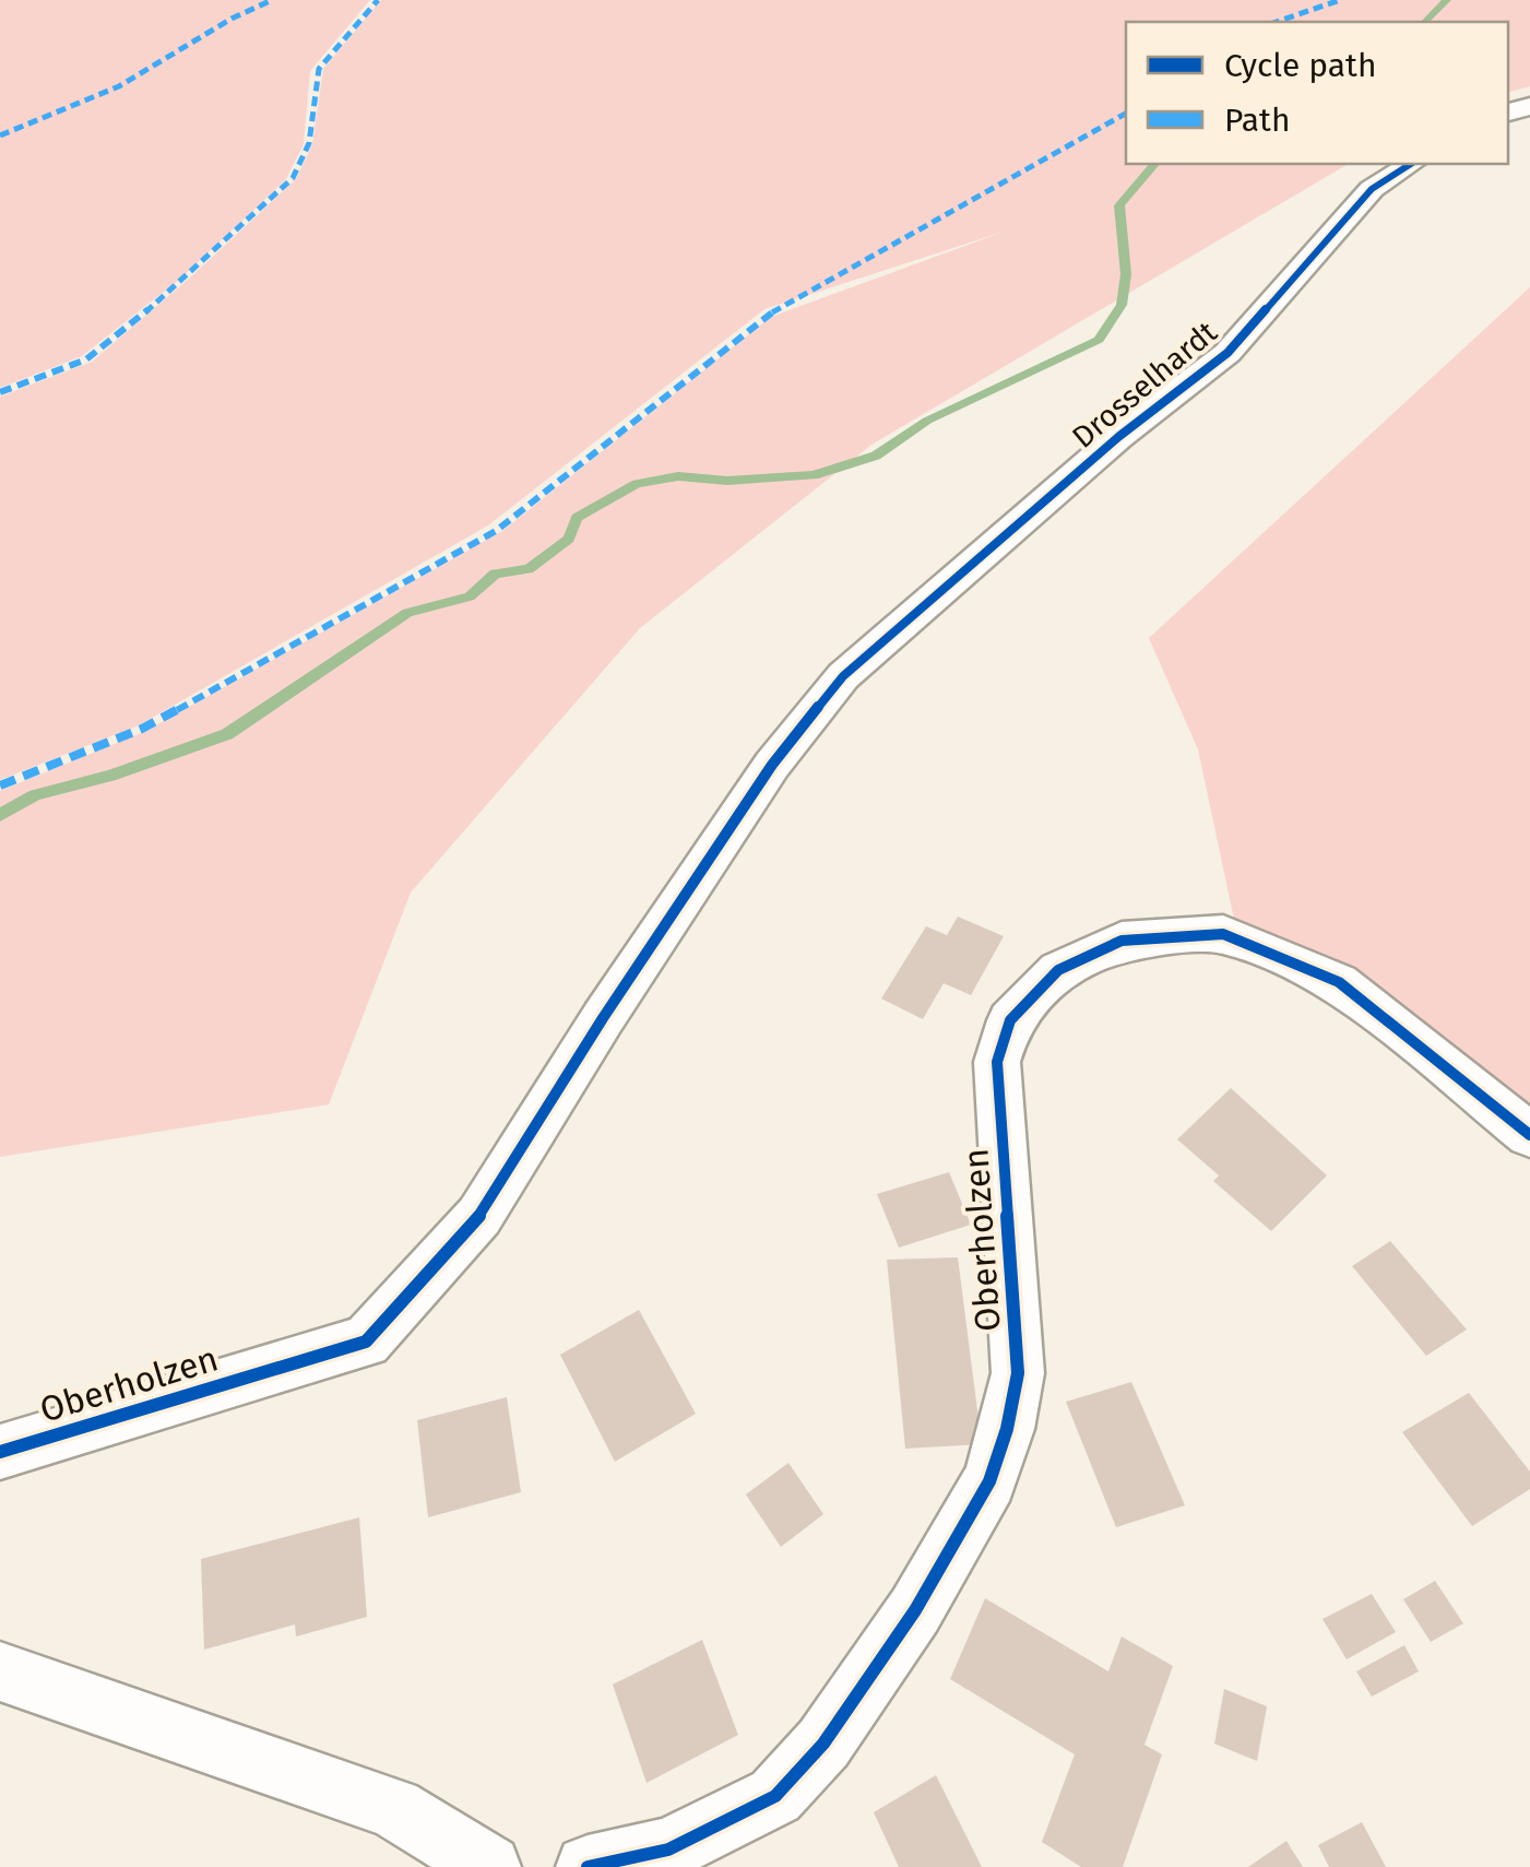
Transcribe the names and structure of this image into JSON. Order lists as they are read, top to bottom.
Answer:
{
  "streets": {
    "street": ["Drosselhardt", "Oberholzen"]
  },
  "crossings": [
    ["Drosselhardt", "Oberholzen"]
  ],
  "legend": ["Cycle path", "Path"]
}
